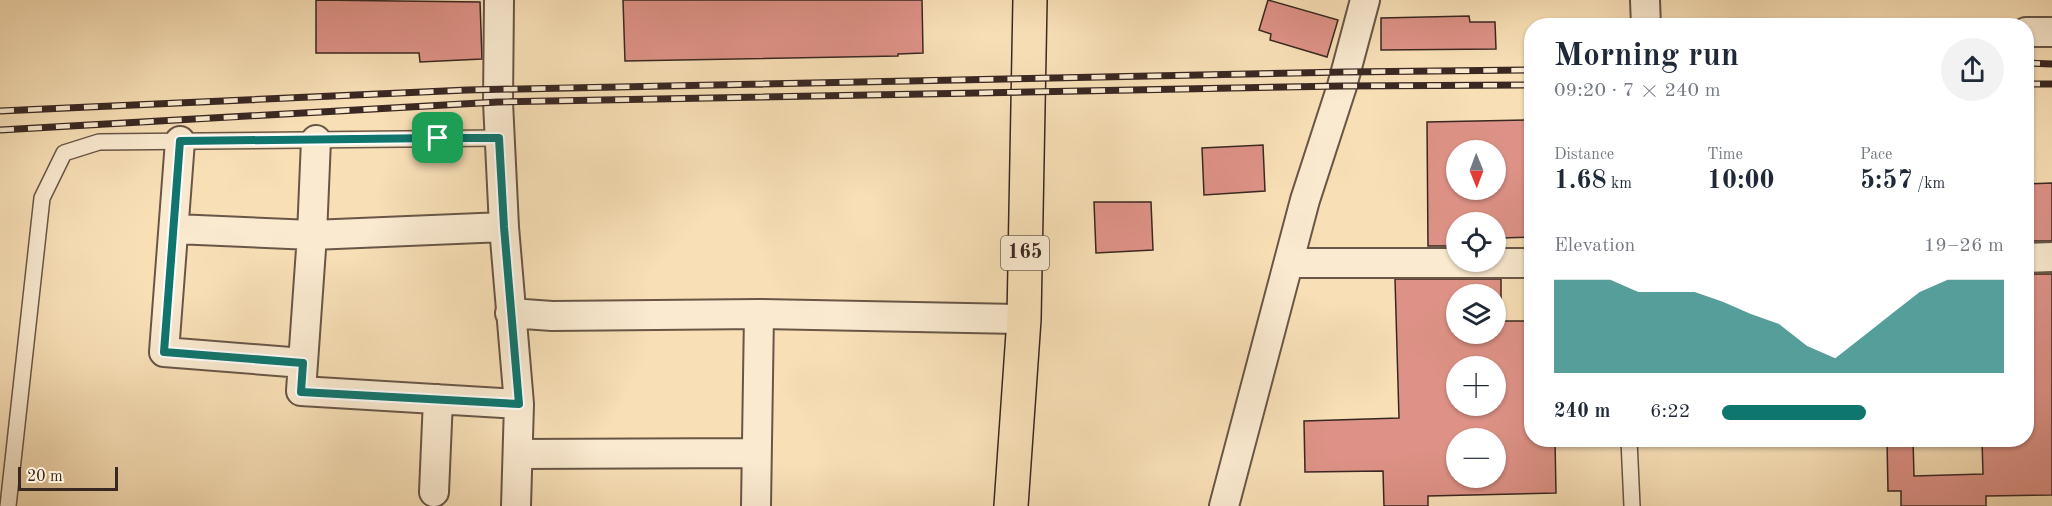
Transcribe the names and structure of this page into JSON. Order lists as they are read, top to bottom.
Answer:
{
  "streets": {
    "highway": ["165"]
  },
  "scale_bar": "20 m",
  "north": "bottom",
  "page": {
    "heading": ["Morning run", "09:20 · 7 × 240 m"],
    "stats": [
      ["Distance", "1.68 km"],
      ["Time", "10:00"],
      ["Pace", "5:57 /km"]
    ],
    "map_buttons": ["+", "−"],
    "chart": ["Elevation", "19–26 m"],
    "list": [
      {
        "name": "240 m",
        "note": "6:22"
      }
    ],
    "scale": "20 m"
  }
}
